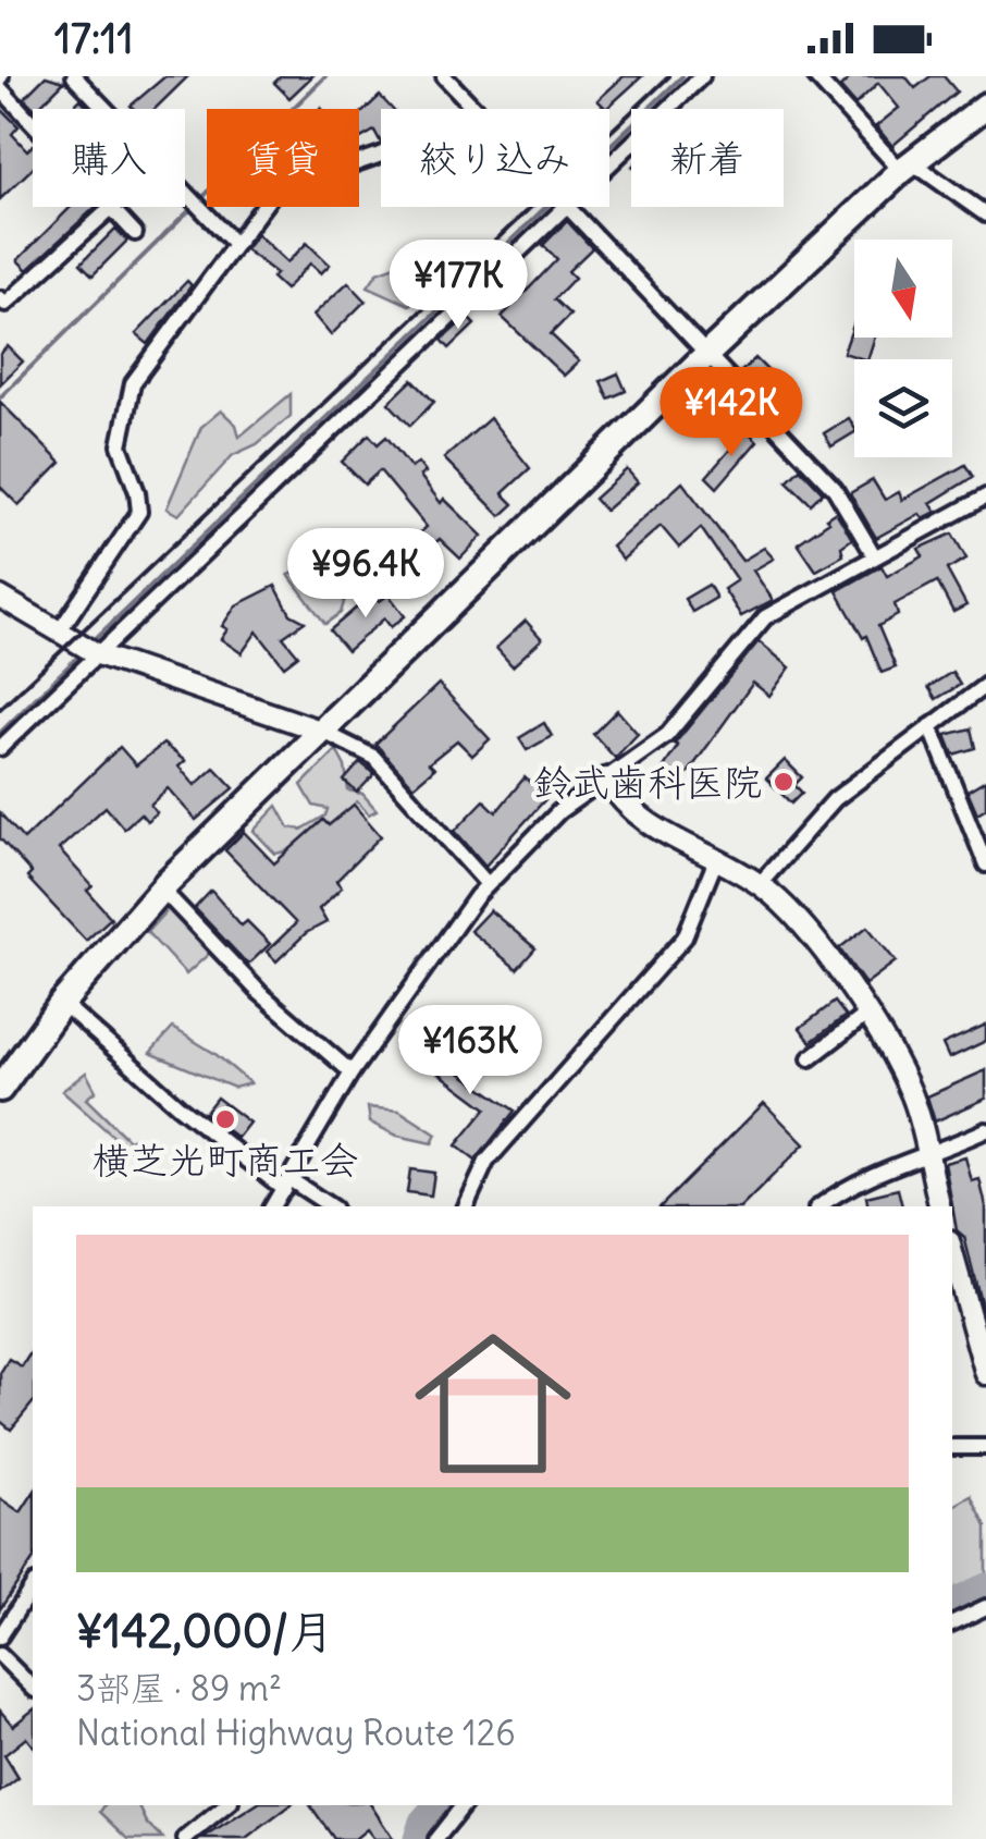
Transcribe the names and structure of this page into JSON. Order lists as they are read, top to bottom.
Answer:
{
  "places": ["鈴武歯科医院", "横芝光町商工会"],
  "north": "bottom",
  "page": {
    "status": "17:11",
    "chip": [
      "購入",
      "賃貸",
      "絞り込み",
      "新着"
    ],
    "price": [
      "¥177K",
      "¥142K",
      "¥96.4K",
      "¥163K"
    ],
    "list": [
      {
        "name": "¥142,000/月",
        "note": "3部屋 · 89 m² · National Highway Route 126"
      }
    ]
  }
}
